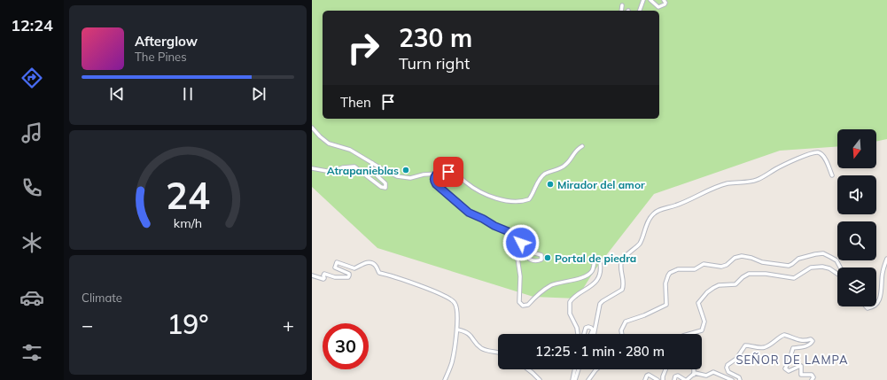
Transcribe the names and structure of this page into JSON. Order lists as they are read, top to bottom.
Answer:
{
  "districts": ["SEÑOR DE LAMPA"],
  "places": ["Atrapanieblas", "Mirador del amor", "Portal de piedra"],
  "north": "bottom",
  "page": {
    "tabs": "12:24",
    "turn": ["230 m", "Turn right"],
    "song": ["Afterglow", "The Pines"],
    "then": "Then",
    "tile": "Climate",
    "heat": ["−", "19°", "+"],
    "limit": "30",
    "trip": "12:25 · 1 min · 280 m",
    "gauge": ["24", "km/h"]
  }
}
